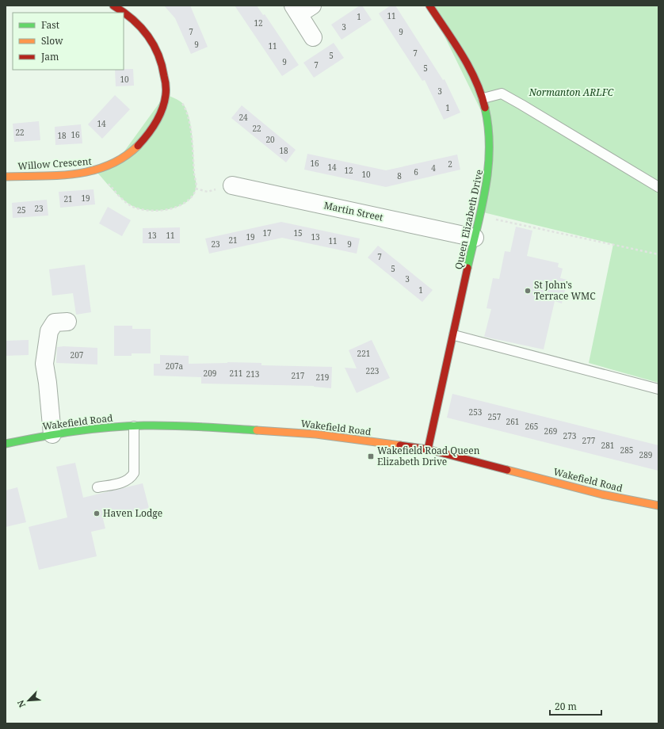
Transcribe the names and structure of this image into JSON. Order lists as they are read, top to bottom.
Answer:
{
  "streets": {
    "street": [
      "Willow Crescent",
      "Martin Street",
      "Queen Elizabeth Drive",
      "Wakefield Road"
    ]
  },
  "crossings": [
    ["Martin Street", "Queen Elizabeth Drive"],
    ["Queen Elizabeth Drive", "Wakefield Road"]
  ],
  "parks": ["Normanton ARLFC"],
  "places": {
    "other": ["St John's Terrace WMC", "Haven Lodge"],
    "transit": ["Wakefield Road Queen Elizabeth Drive"]
  },
  "house_numbers": [
    "11",
    "1",
    "12",
    "3",
    "7",
    "9",
    "9",
    "11",
    "7",
    "5",
    "9",
    "7",
    "5",
    "10",
    "3",
    "1",
    "24",
    "14",
    "22",
    "22",
    "16",
    "18",
    "20",
    "18",
    "16",
    "2",
    "14",
    "4",
    "12",
    "6",
    "10",
    "8",
    "19",
    "21",
    "23",
    "25",
    "17",
    "15",
    "13",
    "11",
    "19",
    "13",
    "21",
    "11",
    "23",
    "9",
    "7",
    "5",
    "3",
    "1",
    "221",
    "207",
    "207a",
    "223",
    "209",
    "211",
    "213",
    "217",
    "219",
    "253",
    "257",
    "261",
    "265",
    "269",
    "273",
    "277",
    "281",
    "285",
    "289"
  ],
  "legend": ["Fast", "Slow", "Jam"],
  "scale_bar": "20 m",
  "north": "bottom left"
}
